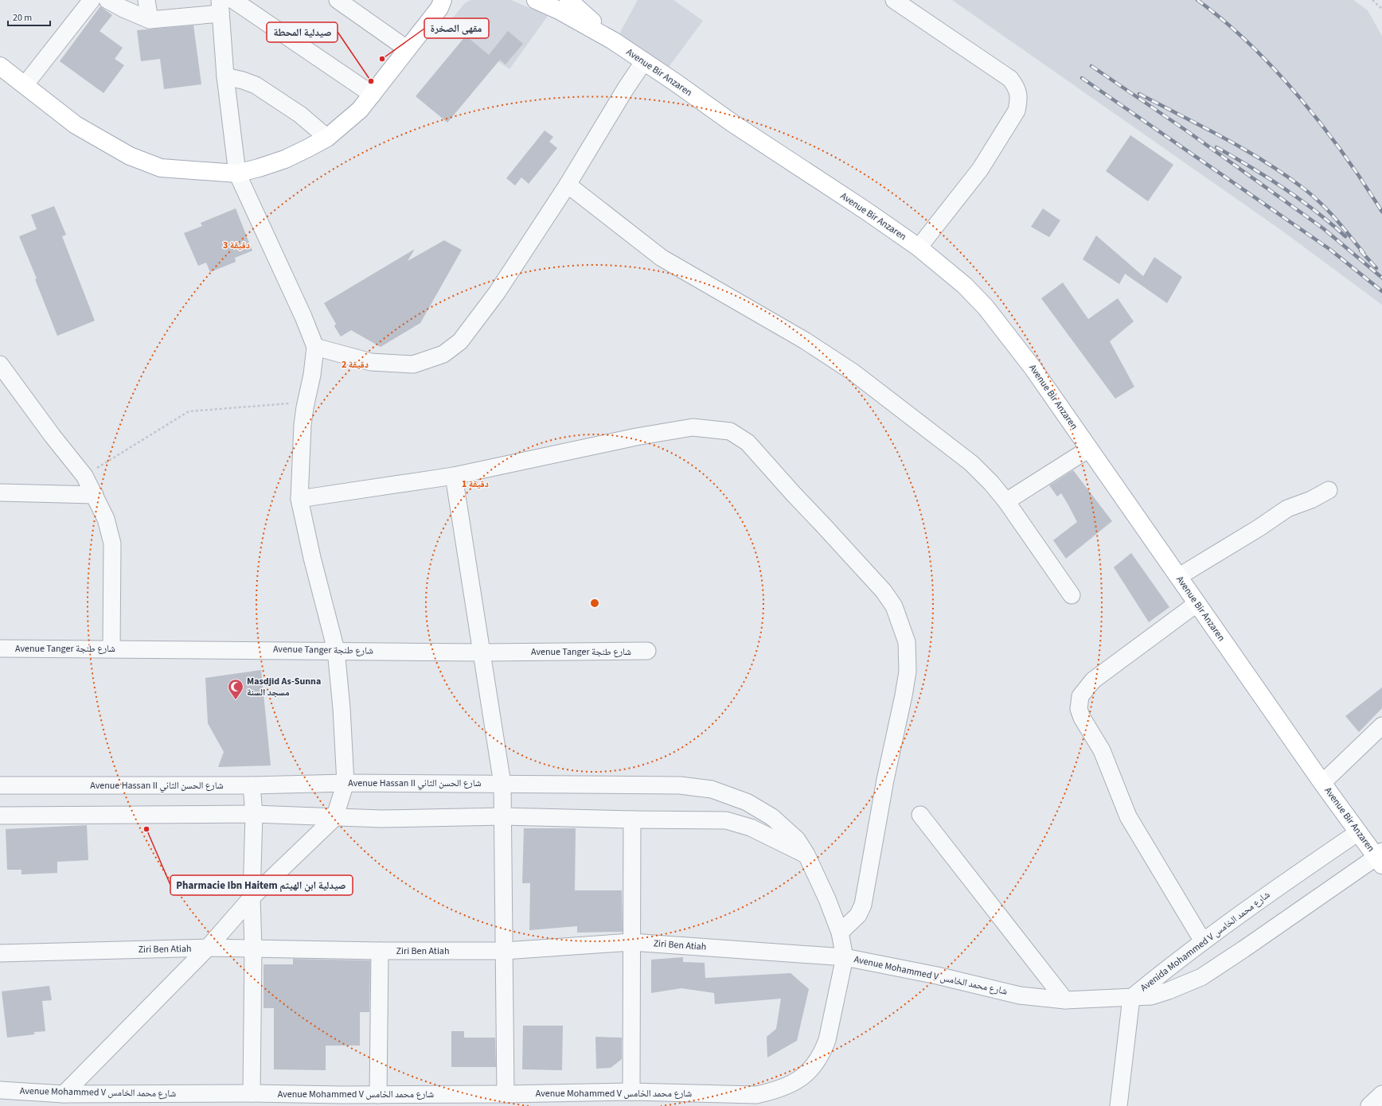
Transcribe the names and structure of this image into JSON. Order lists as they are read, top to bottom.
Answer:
{
  "streets": {
    "main road": ["Avenue Bir Anzaren"],
    "street": [
      "Avenue Tanger شارع طنجة",
      "Avenue Hassan II شارع الحسن الثاني",
      "Avenida Mohammed V شارع محمد الخامس",
      "Ziri Ben Atiah",
      "Avenue Mohammed V شارع محمد الخامس"
    ]
  },
  "crossings": [
    ["Avenue Bir Anzaren", "Avenida Mohammed V شارع محمد الخامس"],
    ["Avenue Hassan II شارع الحسن الثاني", "Ziri Ben Atiah"],
    ["Avenue Hassan II شارع الحسن الثاني", "Avenue Mohammed V شارع محمد الخامس"],
    ["Avenida Mohammed V شارع محمد الخامس", "Avenue Mohammed V شارع محمد الخامس"],
    ["Ziri Ben Atiah", "Avenue Mohammed V شارع محمد الخامس"]
  ],
  "places": {
    "other": ["مقهى الصخرة", "صيدلية المحطة", "Pharmacie Ibn Haitem صيدلية ابن الهيثم"],
    "mosque": ["Masdjid As-Sunna مسجد السنة"]
  },
  "scale_bar": "20 m",
  "rings": ["3 دقيقة", "2 دقيقة", "1 دقيقة"]
}
